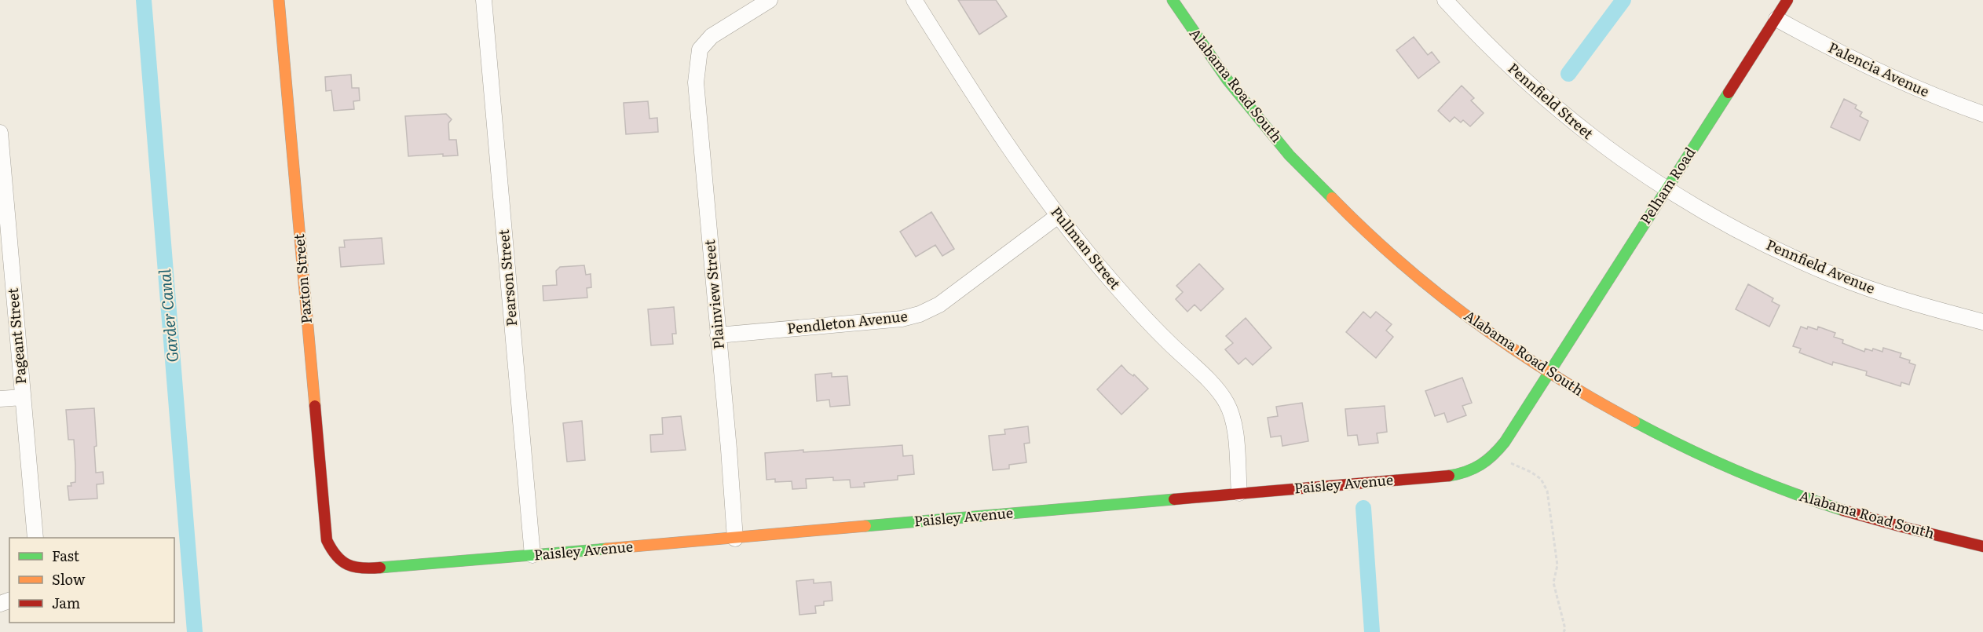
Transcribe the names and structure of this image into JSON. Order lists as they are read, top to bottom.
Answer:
{
  "streets": {
    "street": [
      "Palencia Avenue",
      "Alabama Road South",
      "Pennfield Street",
      "Pelham Road",
      "Pullman Street",
      "Pennfield Avenue",
      "Pearson Street",
      "Paxton Street",
      "Plainview Street",
      "Pendleton Avenue",
      "Pageant Street",
      "Paisley Avenue"
    ]
  },
  "crossings": [
    ["Palencia Avenue", "Pelham Road"],
    ["Alabama Road South", "Pelham Road"],
    ["Alabama Road South", "Paisley Avenue"],
    ["Pennfield Street", "Pelham Road"],
    ["Pennfield Street", "Pennfield Avenue"],
    ["Pelham Road", "Pennfield Avenue"],
    ["Pelham Road", "Paisley Avenue"],
    ["Pullman Street", "Pendleton Avenue"],
    ["Pullman Street", "Paisley Avenue"],
    ["Pearson Street", "Paisley Avenue"],
    ["Paxton Street", "Paisley Avenue"],
    ["Plainview Street", "Pendleton Avenue"],
    ["Plainview Street", "Paisley Avenue"]
  ],
  "water": ["Garder Canal"],
  "legend": ["Fast", "Slow", "Jam"]
}
